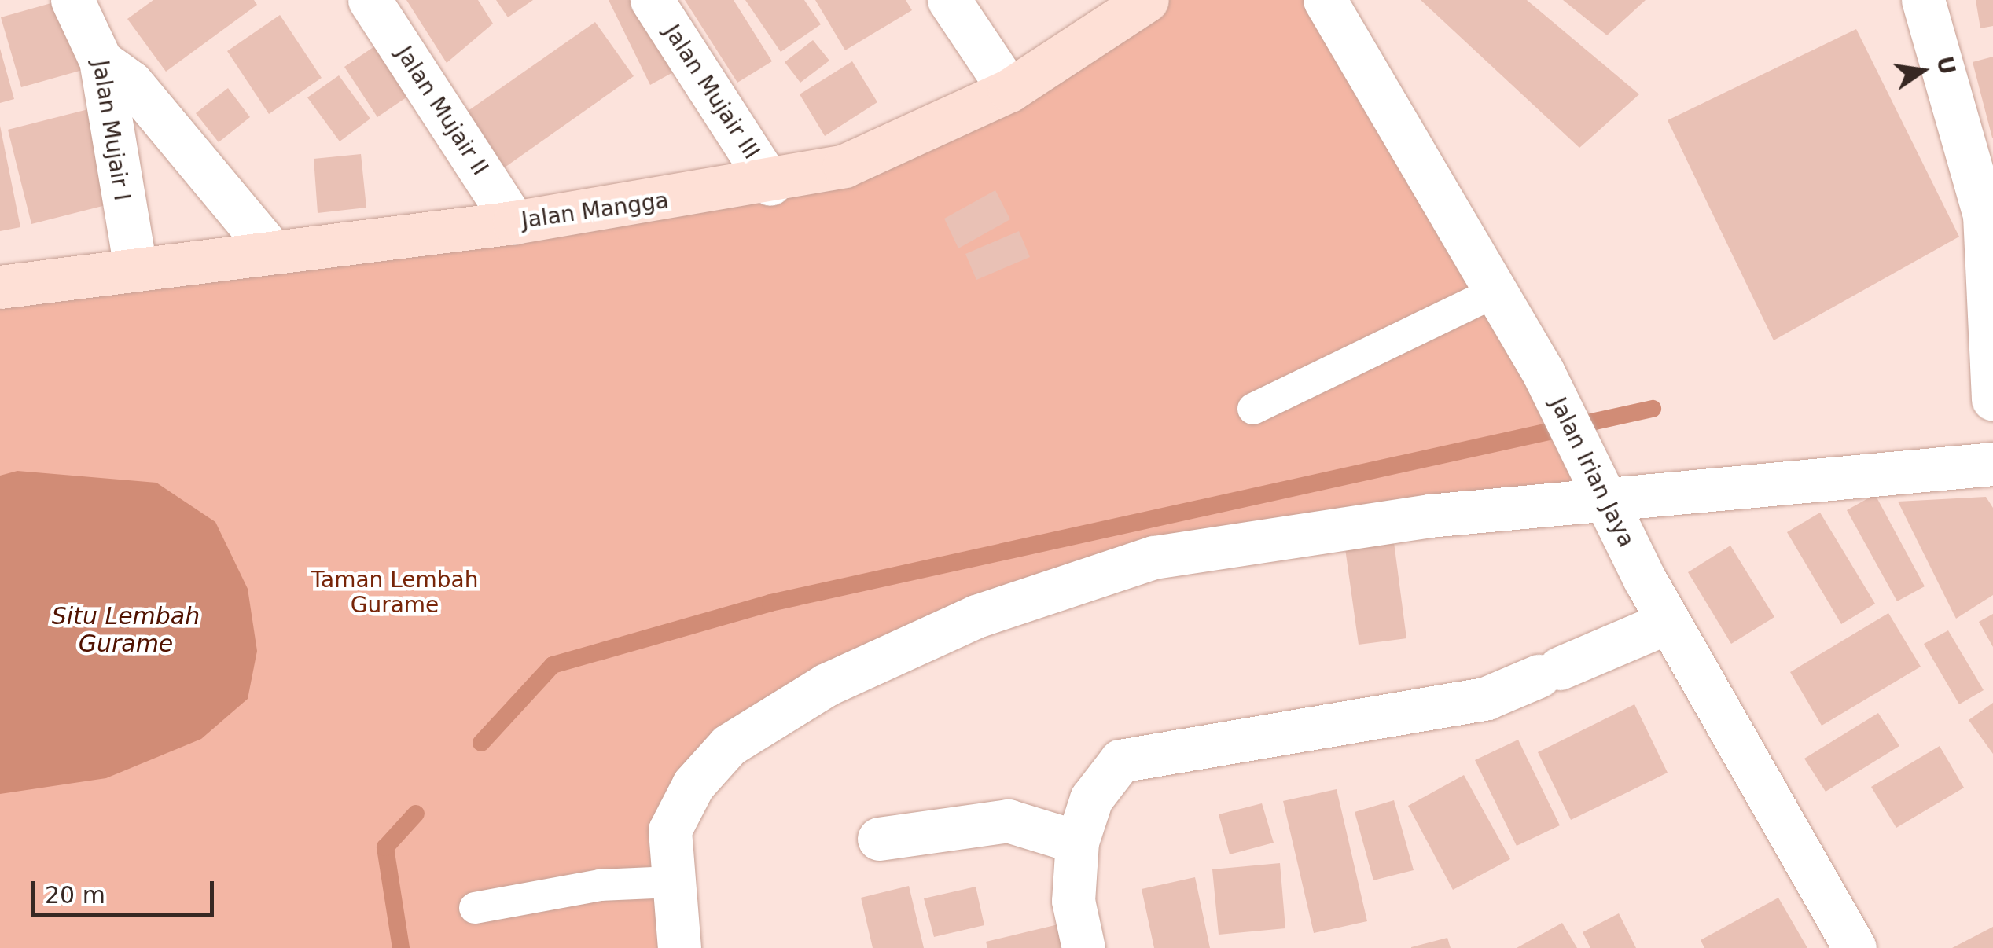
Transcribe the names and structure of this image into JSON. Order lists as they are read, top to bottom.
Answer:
{
  "streets": {
    "street": [
      "Jalan Mujair III",
      "Jalan Mujair II",
      "Jalan Mujair I",
      "Jalan Mangga",
      "Jalan Irian Jaya"
    ]
  },
  "crossings": [
    ["Jalan Mujair III", "Jalan Mangga"],
    ["Jalan Mujair II", "Jalan Mangga"],
    ["Jalan Mujair I", "Jalan Mangga"]
  ],
  "water": ["Situ Lembah Gurame"],
  "parks": ["Taman Lembah Gurame"],
  "scale_bar": "20 m",
  "north": "right"
}
